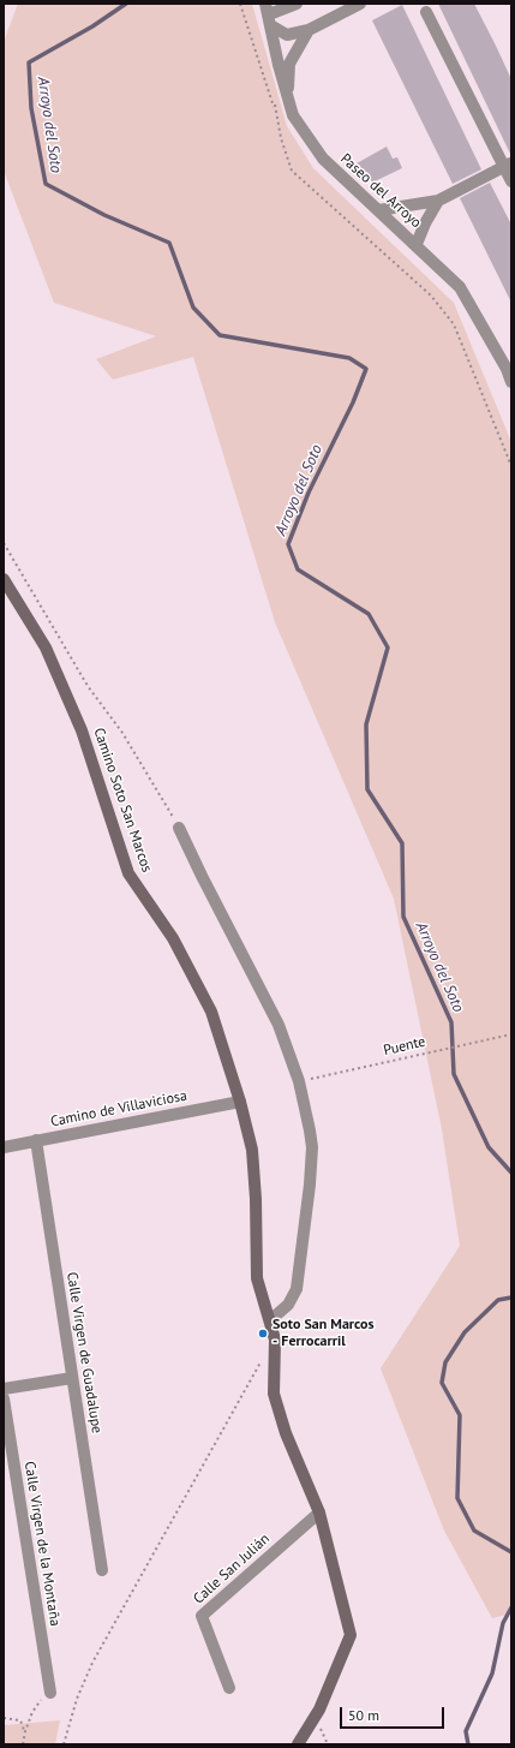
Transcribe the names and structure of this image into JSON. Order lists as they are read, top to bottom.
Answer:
{
  "streets": {
    "street": [
      "Paseo del Arroyo",
      "Camino Soto San Marcos",
      "Camino de Villaviciosa",
      "Calle Virgen de Guadalupe",
      "Calle Virgen de la Montaña",
      "Calle San Julián"
    ],
    "path": ["Puente"]
  },
  "crossings": [
    ["Camino Soto San Marcos", "Camino de Villaviciosa"],
    ["Camino Soto San Marcos", "Calle San Julián"],
    ["Camino de Villaviciosa", "Calle Virgen de Guadalupe"]
  ],
  "water": ["Arroyo del Soto"],
  "places": ["Soto San Marcos - Ferrocarril"],
  "scale_bar": "50 m"
}
